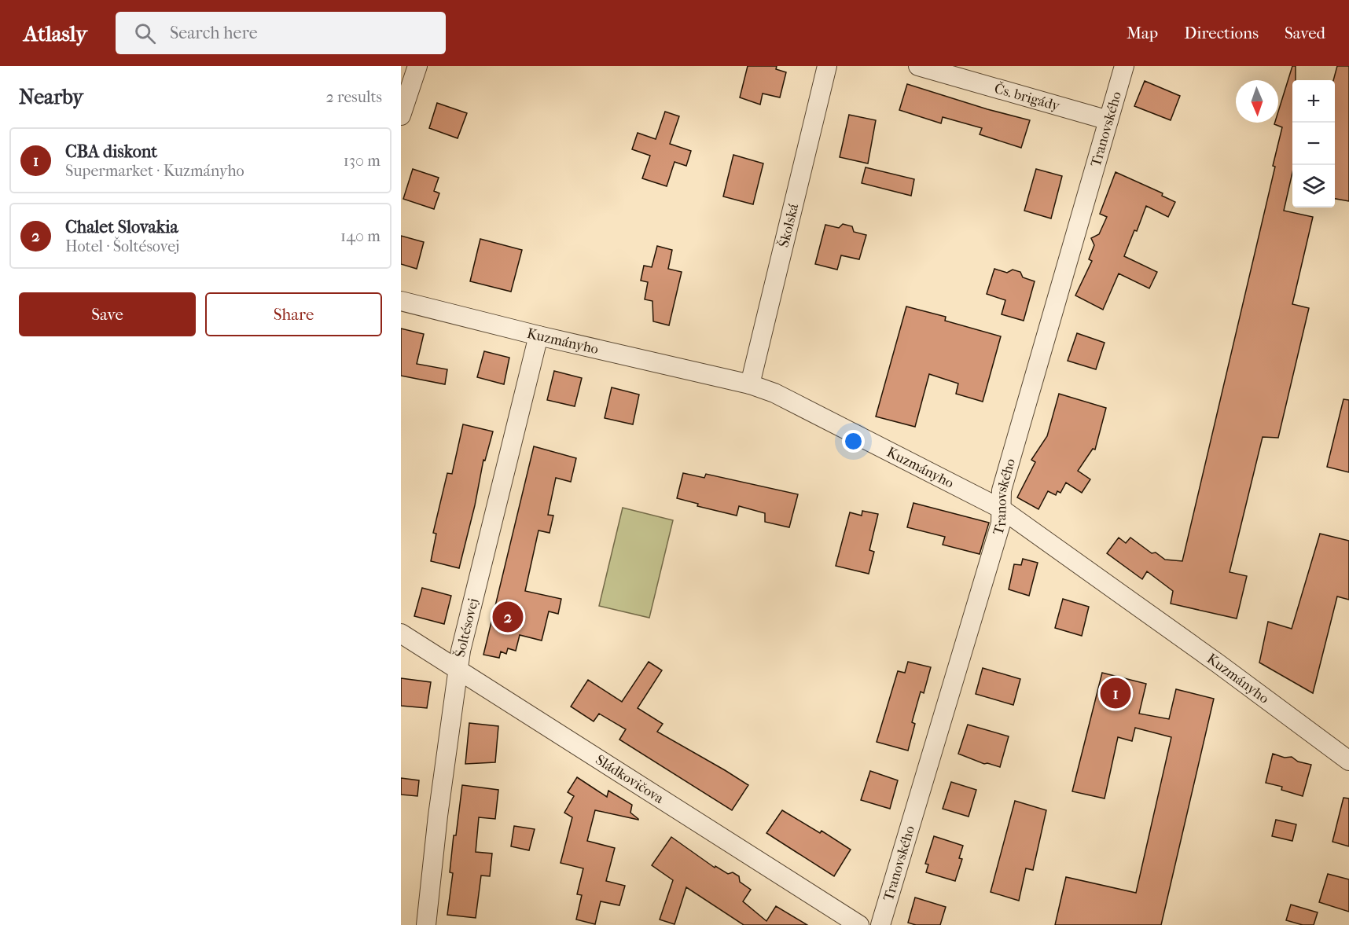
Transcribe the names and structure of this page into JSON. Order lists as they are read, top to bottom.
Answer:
{
  "streets": {
    "street": [
      "Čs. brigády",
      "Tranovského",
      "Školská",
      "Kuzmányho",
      "Šoltésovej",
      "Sládkovičova"
    ]
  },
  "crossings": [
    ["Čs. brigády", "Tranovského"],
    ["Tranovského", "Kuzmányho"],
    ["Školská", "Kuzmányho"],
    ["Kuzmányho", "Šoltésovej"],
    ["Šoltésovej", "Sládkovičova"]
  ],
  "north": "bottom",
  "page": {
    "header": "Atlasly",
    "search": "Search here",
    "nav": ["Map", "Directions", "Saved"],
    "heading": ["Nearby", "2 results"],
    "map_buttons": ["+", "−"],
    "list": [
      {
        "mark": "1",
        "name": "CBA diskont",
        "note": "Supermarket · Kuzmányho",
        "value": "130 m"
      },
      {
        "mark": "2",
        "name": "Chalet Slovakia",
        "note": "Hotel · Šoltésovej",
        "value": "140 m"
      }
    ],
    "buttons": ["Save", "Share"],
    "pins": ["2", "1"]
  }
}
